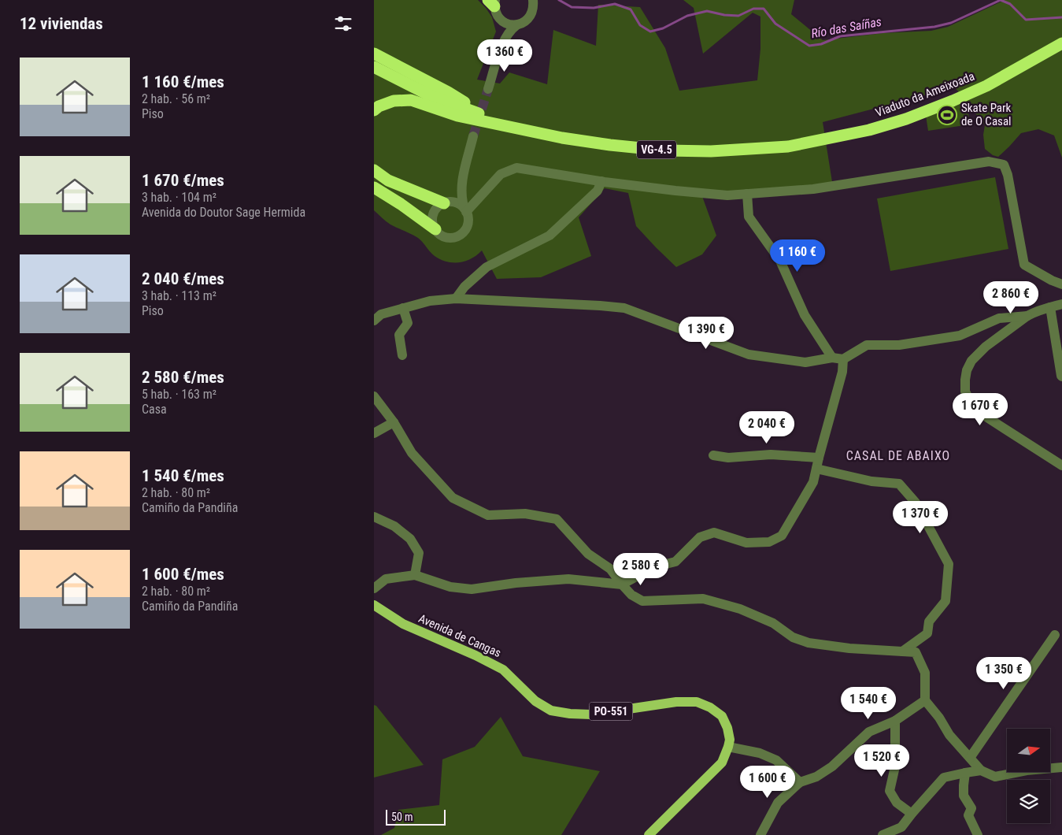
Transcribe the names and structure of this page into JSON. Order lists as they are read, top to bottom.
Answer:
{
  "streets": {
    "highway": ["Viaduto da Ameixoada", "VG-4.5"],
    "main road": ["Avenida de Cangas", "PO-551"]
  },
  "crossings": [
    ["Viaduto da Ameixoada", "VG-4.5"]
  ],
  "districts": ["CASAL DE ABAIXO"],
  "water": ["Río das Saíñas"],
  "places": {
    "sports": ["Skate Park de O Casal"]
  },
  "scale_bar": "50 m",
  "north": "right",
  "page": {
    "heading": "12 viviendas",
    "price": [
      "1 360 €",
      "1 160 €",
      "2 860 €",
      "1 390 €",
      "1 670 €",
      "2 040 €",
      "1 370 €",
      "2 580 €",
      "1 350 €",
      "1 540 €",
      "1 520 €",
      "1 600 €"
    ],
    "list": [
      {
        "name": "1 160 €/mes",
        "note": "2 hab. · 56 m² · Piso"
      },
      {
        "name": "1 670 €/mes",
        "note": "3 hab. · 104 m² · Avenida do Doutor Sage Hermida"
      },
      {
        "name": "2 040 €/mes",
        "note": "3 hab. · 113 m² · Piso"
      },
      {
        "name": "2 580 €/mes",
        "note": "5 hab. · 163 m² · Casa"
      },
      {
        "name": "1 540 €/mes",
        "note": "2 hab. · 80 m² · Camiño da Pandiña"
      },
      {
        "name": "1 600 €/mes",
        "note": "2 hab. · 80 m² · Camiño da Pandiña"
      }
    ],
    "scale": "50 m"
  }
}
